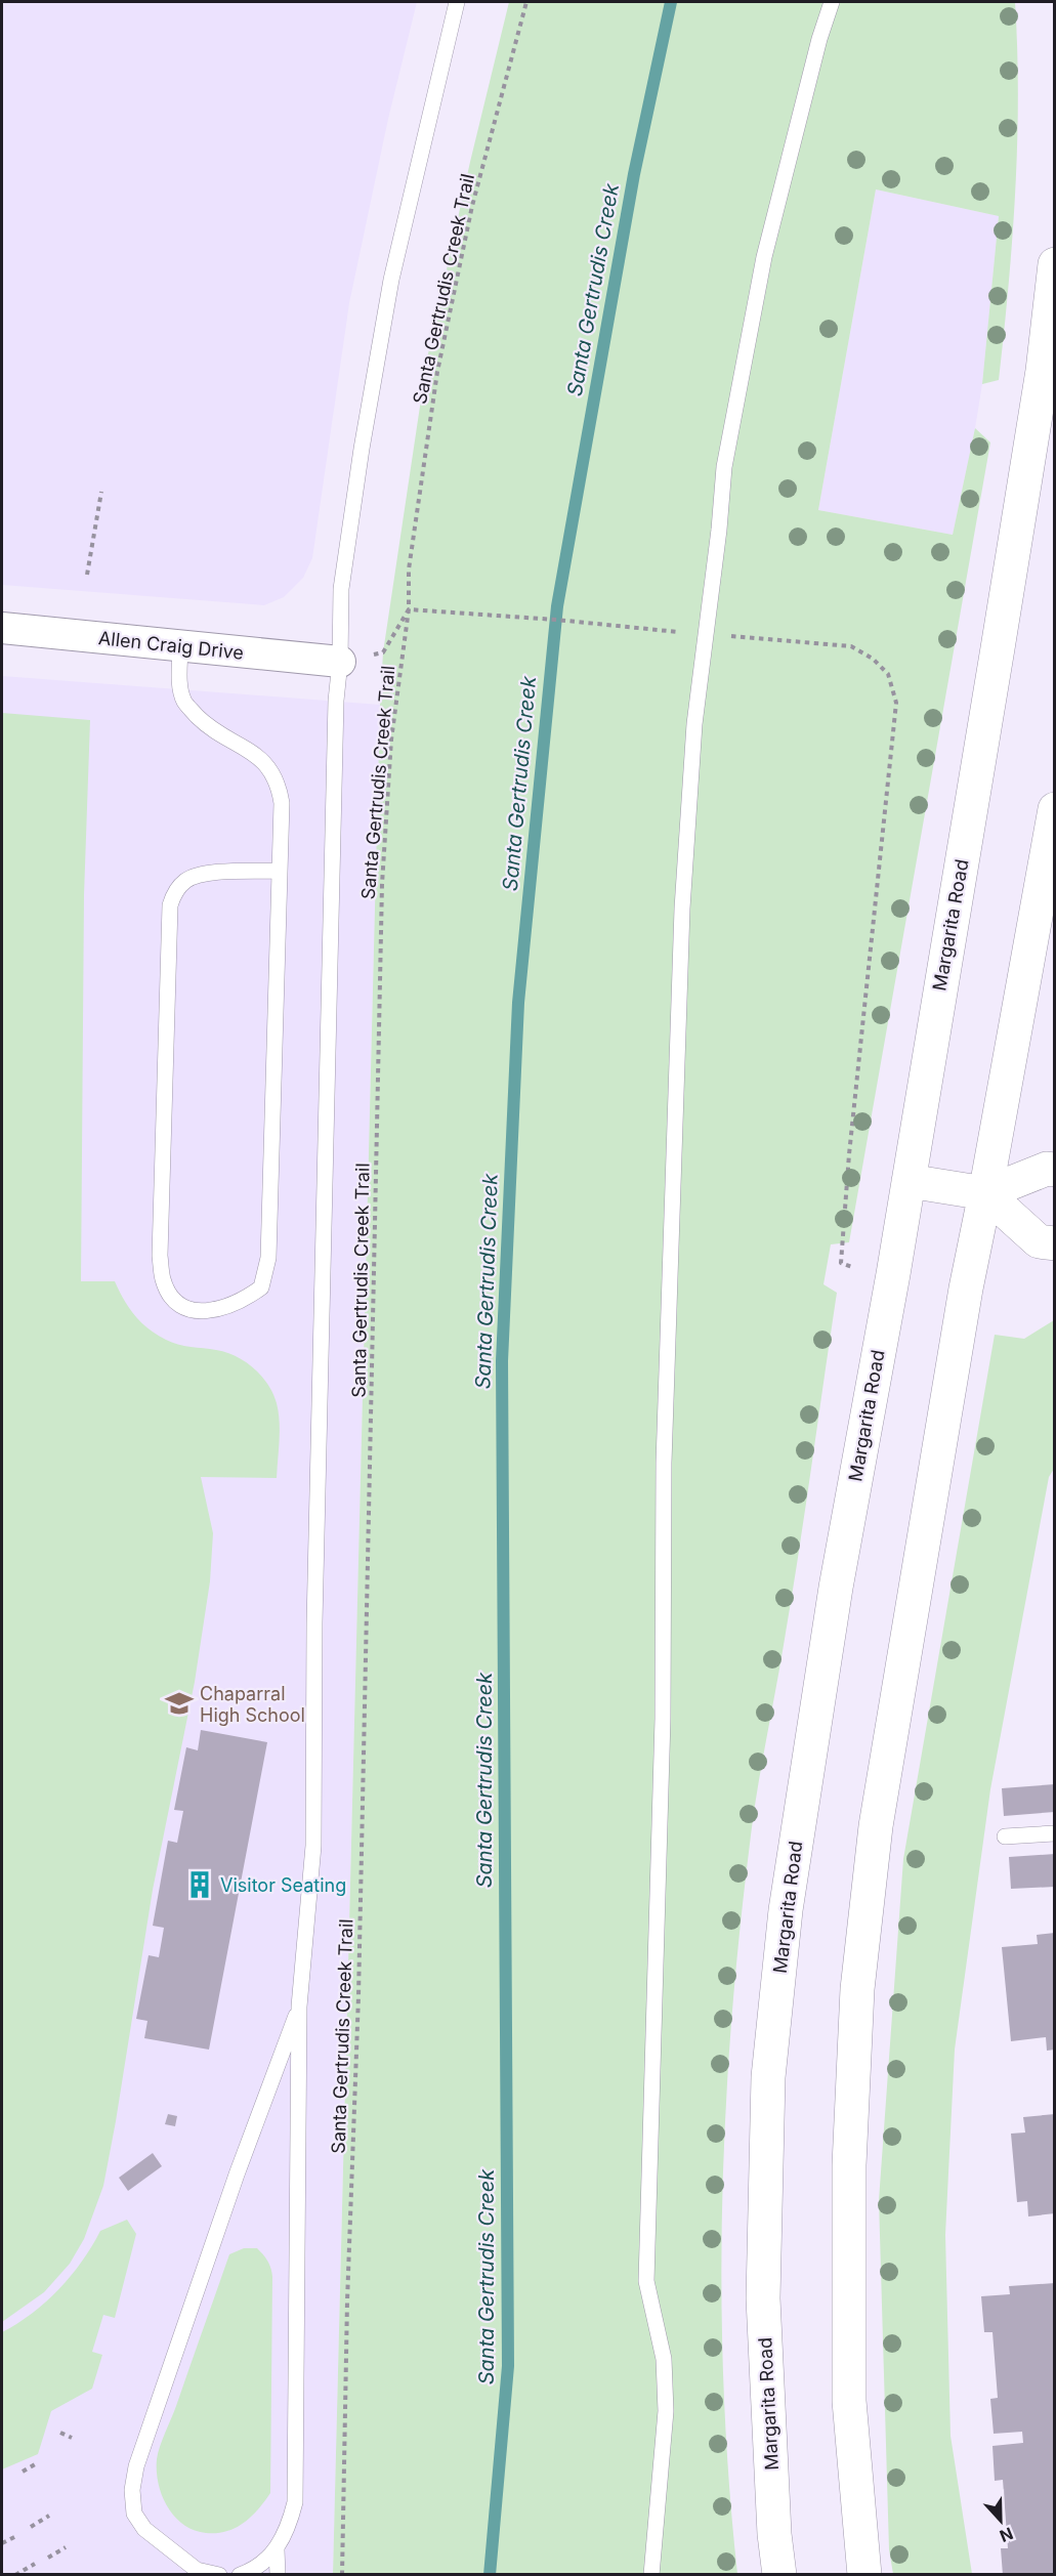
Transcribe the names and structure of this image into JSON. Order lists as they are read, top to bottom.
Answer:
{
  "streets": {
    "main road": ["Margarita Road"],
    "street": ["Allen Craig Drive"],
    "path": ["Santa Gertrudis Creek Trail"]
  },
  "water": ["Santa Gertrudis Creek"],
  "places": {
    "school or university": ["Chaparral High School"],
    "building": ["Visitor Seating"]
  },
  "north": "bottom"
}
